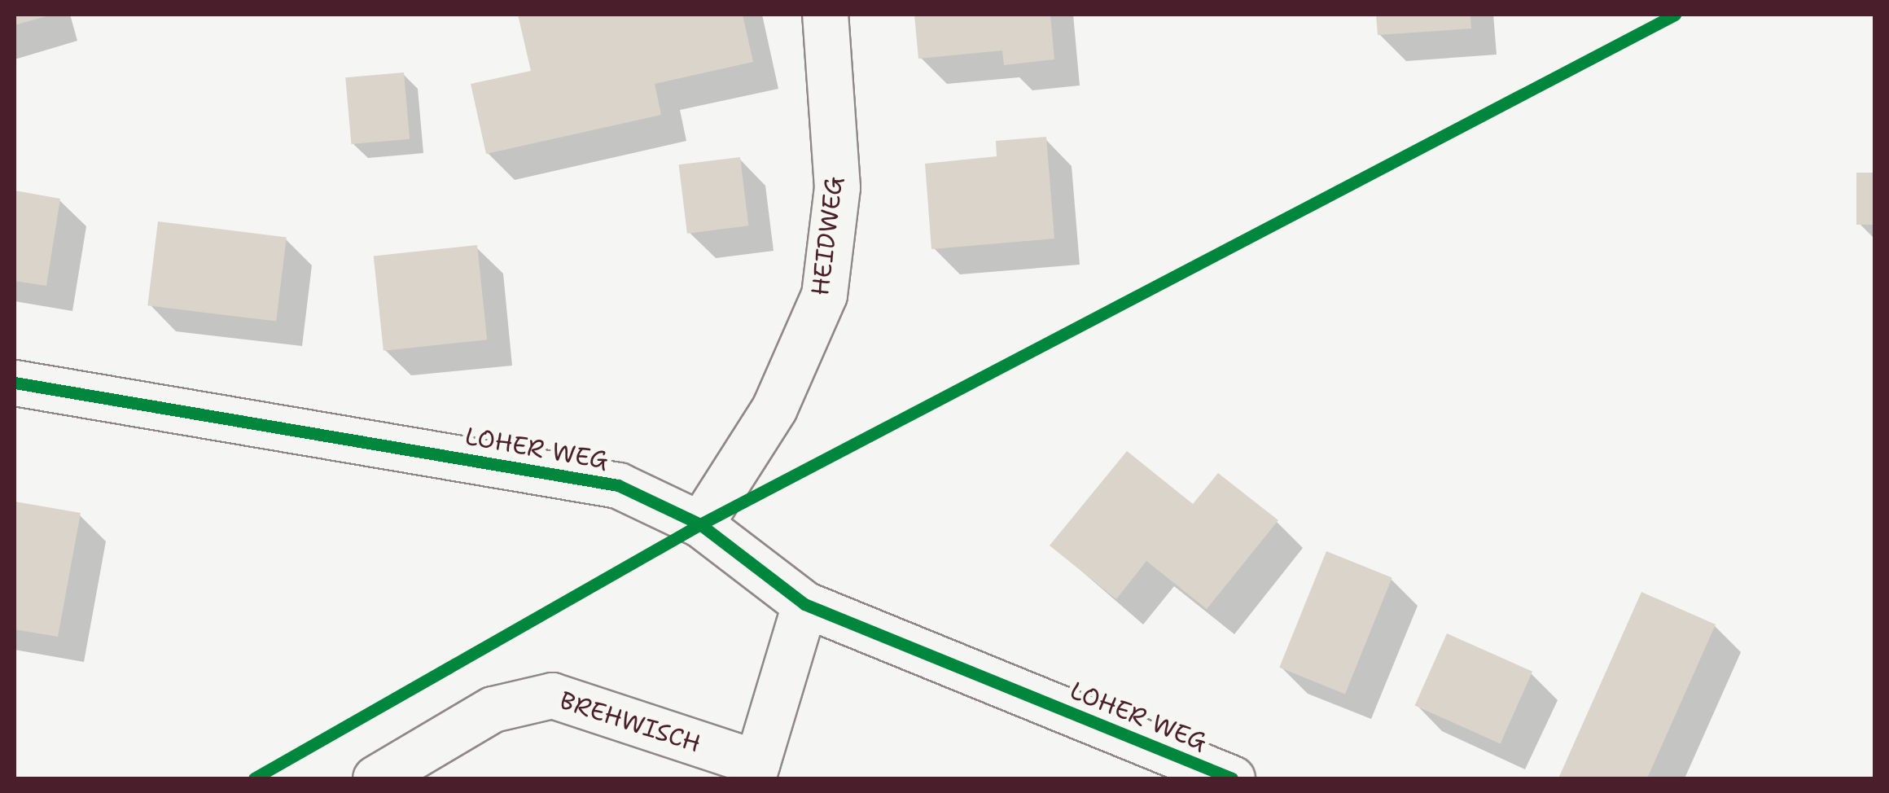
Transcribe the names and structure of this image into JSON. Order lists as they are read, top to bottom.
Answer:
{
  "streets": {
    "street": ["HEIDWEG", "LOHER WEG", "BREHWISCH"]
  },
  "crossings": [
    ["HEIDWEG", "LOHER WEG"]
  ]
}
